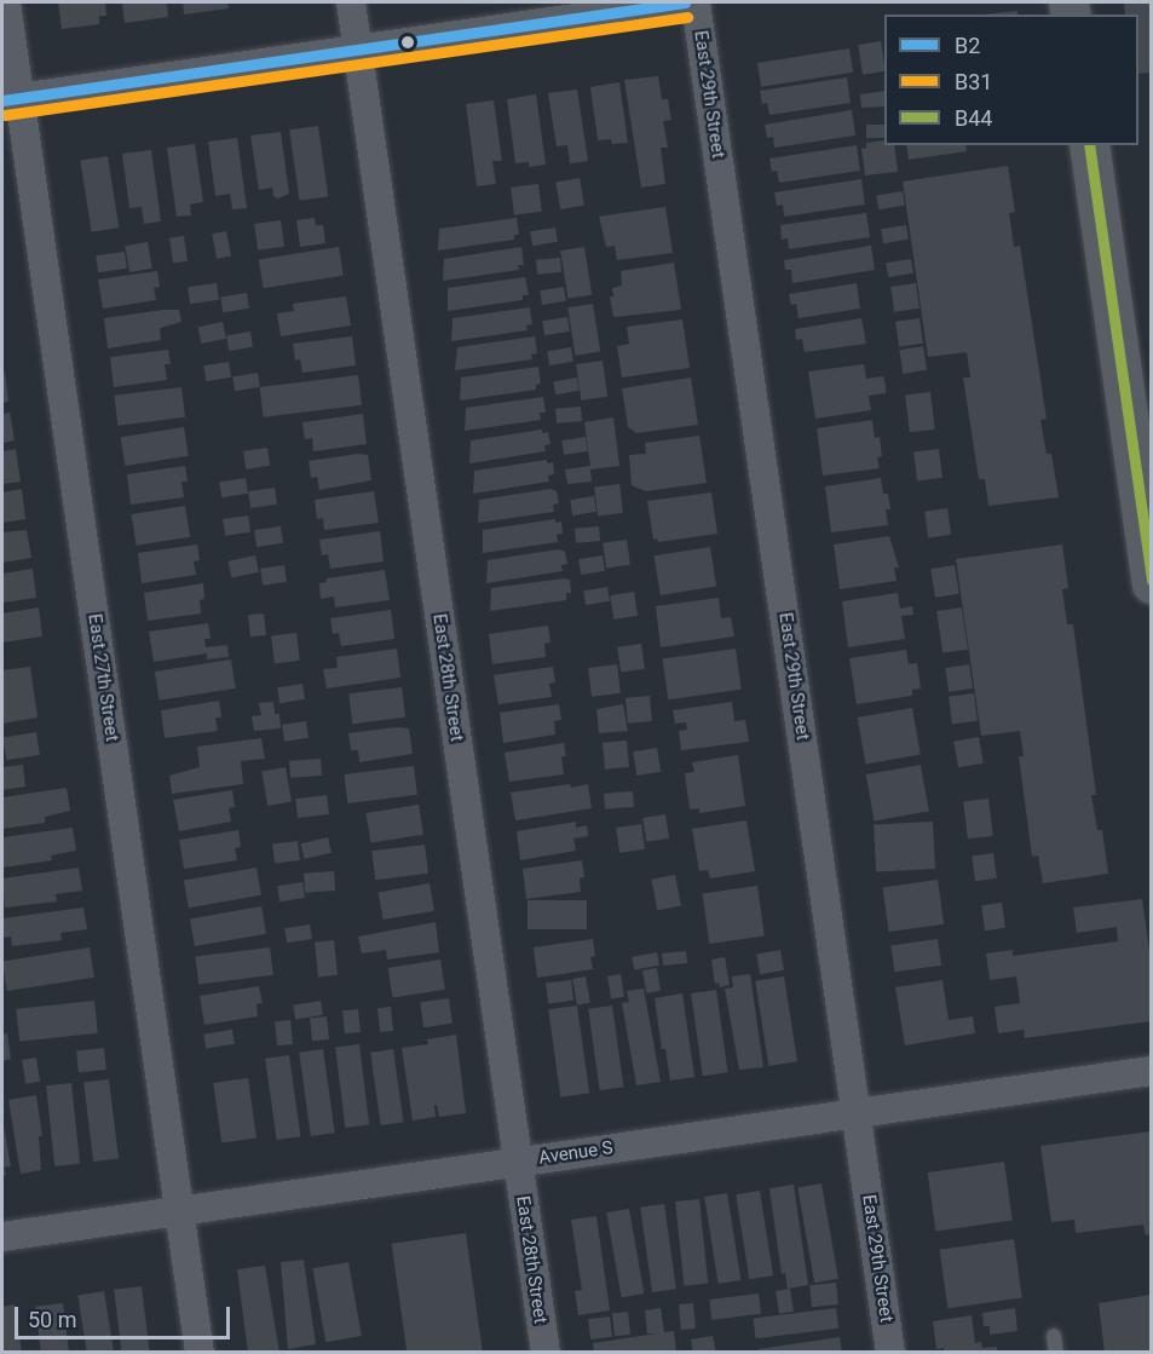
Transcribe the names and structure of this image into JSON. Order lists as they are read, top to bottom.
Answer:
{
  "streets": {
    "street": [
      "East 29th Street",
      "East 27th Street",
      "East 28th Street",
      "Avenue S"
    ]
  },
  "crossings": [
    ["East 29th Street", "Avenue S"],
    ["East 27th Street", "Avenue S"],
    ["East 28th Street", "Avenue S"]
  ],
  "lines": ["transit line B2", "transit line B31", "transit line B44"],
  "legend": ["B2", "B31", "B44"],
  "scale_bar": "50 m"
}
